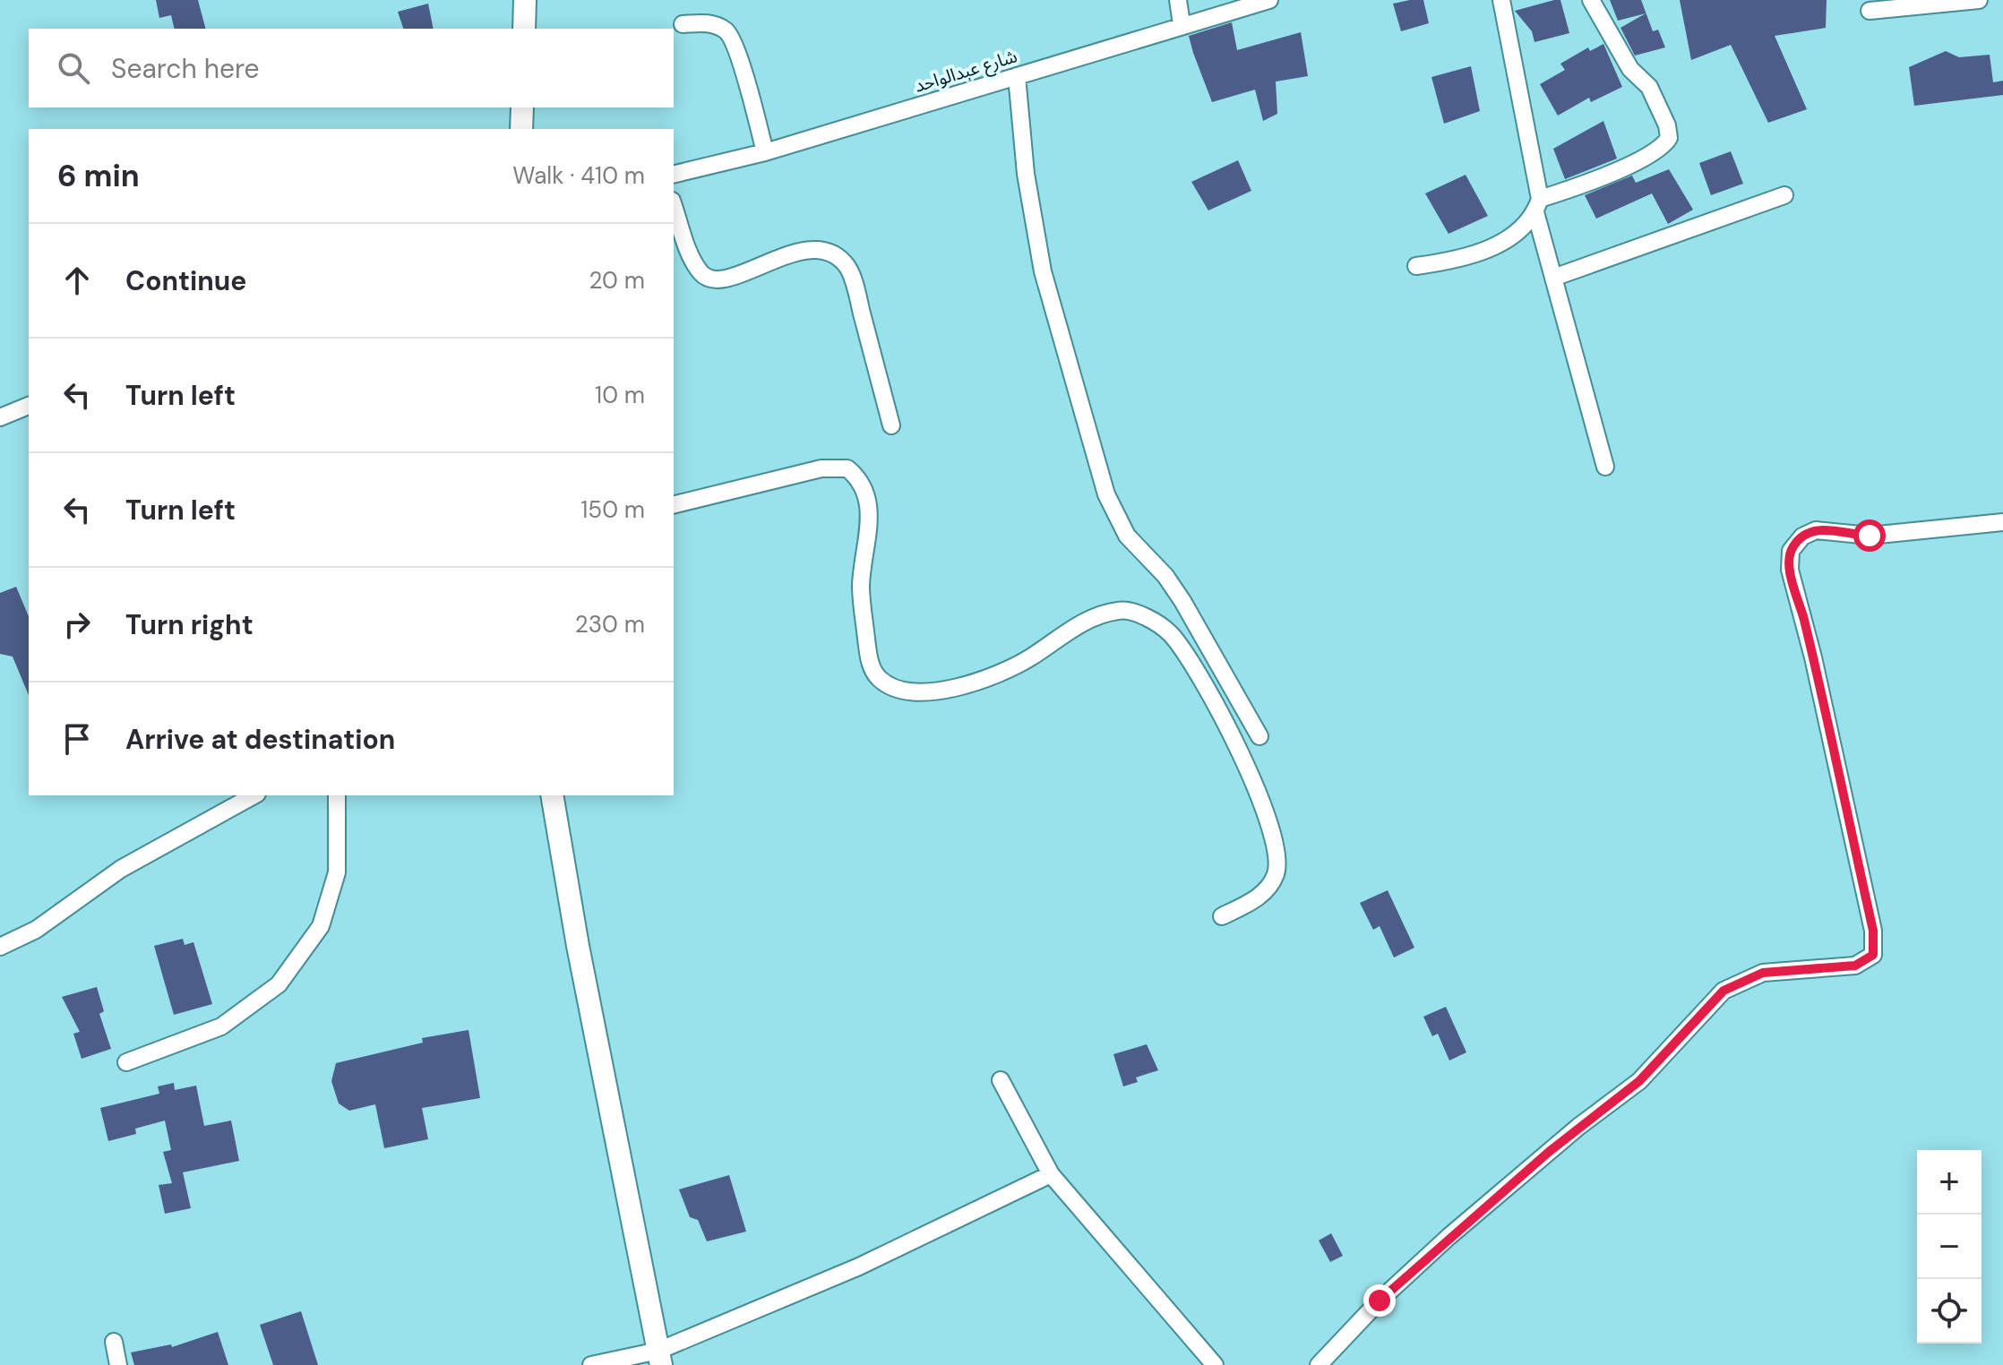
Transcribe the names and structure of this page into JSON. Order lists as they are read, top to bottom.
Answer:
{
  "streets": {
    "street": ["شارع عبدالواحد"]
  },
  "page": {
    "search": "Search here",
    "heading": ["6 min", "Walk · 410 m"],
    "list": [
      ["Continue", "20 m"],
      ["Turn left", "10 m"],
      ["Turn left", "150 m"],
      ["Turn right", "230 m"],
      "Arrive at destination"
    ],
    "map_buttons": ["+", "−"]
  }
}
